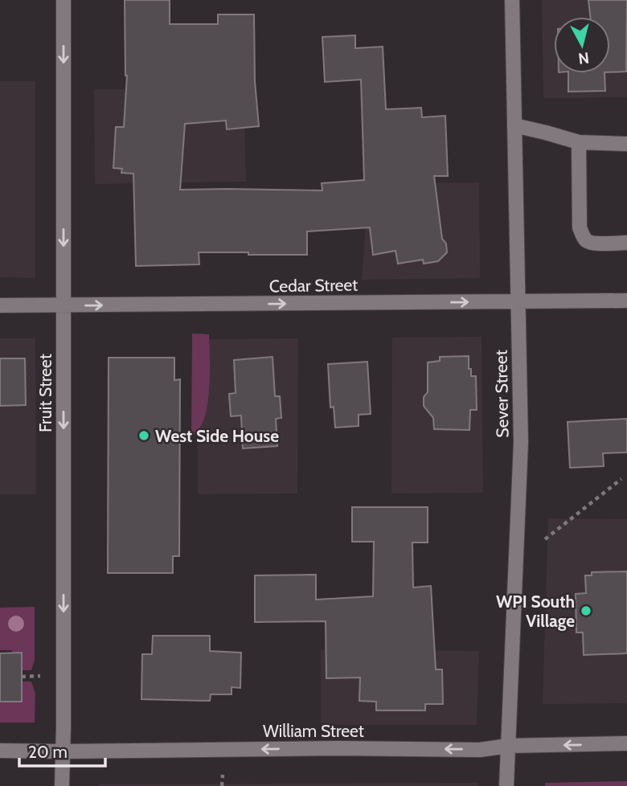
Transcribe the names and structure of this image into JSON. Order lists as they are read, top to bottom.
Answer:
{
  "streets": {
    "street": [
      "Cedar Street",
      "Fruit Street",
      "Sever Street",
      "William Street"
    ]
  },
  "crossings": [
    ["Cedar Street", "Fruit Street"],
    ["Cedar Street", "Sever Street"],
    ["Fruit Street", "William Street"],
    ["Sever Street", "William Street"]
  ],
  "one_way": ["Cedar Street", "Fruit Street", "William Street"],
  "places": ["West Side House", "WPI South Village"],
  "scale_bar": "20 m",
  "north": "bottom"
}
